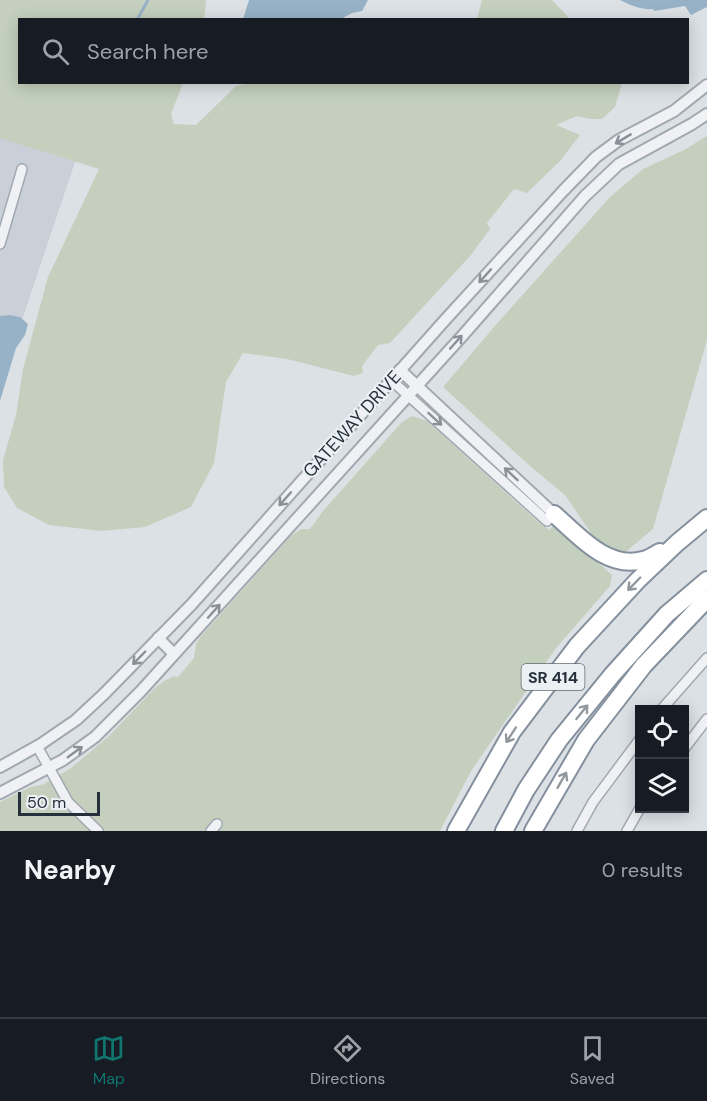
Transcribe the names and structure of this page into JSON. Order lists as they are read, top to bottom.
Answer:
{
  "streets": {
    "highway": ["SR 414"],
    "street": ["GATEWAY DRIVE"]
  },
  "scale_bar": "50 m",
  "page": {
    "search": "Search here",
    "scale": "50 m",
    "heading": ["Nearby", "0 results"],
    "nav": ["Map", "Directions", "Saved"]
  }
}
